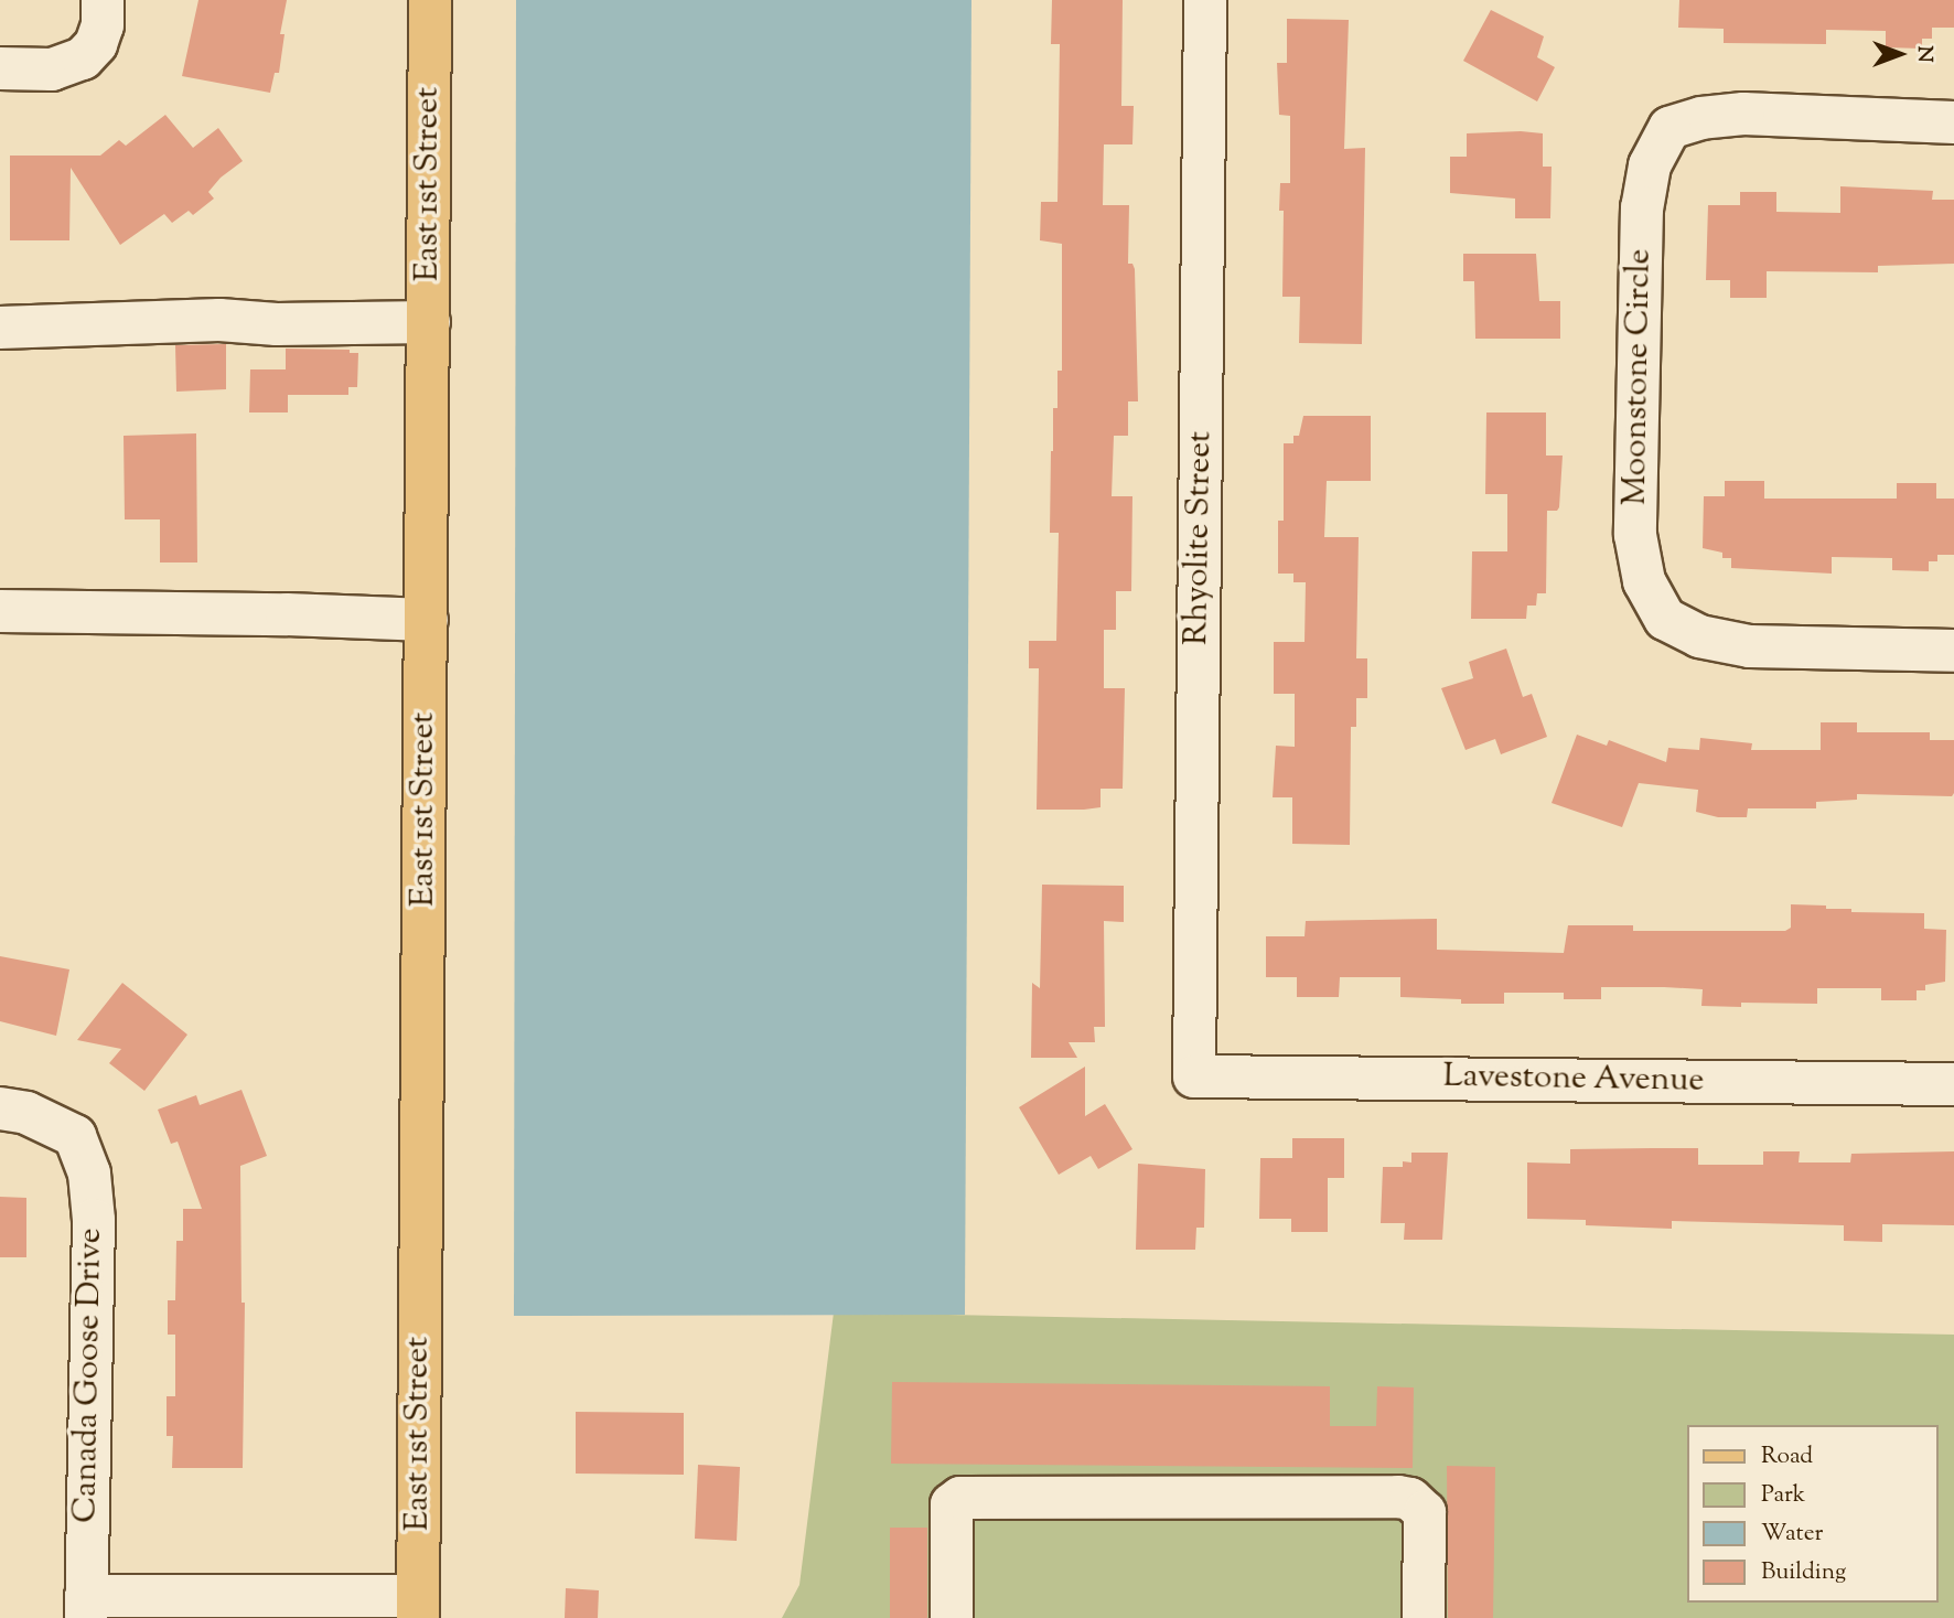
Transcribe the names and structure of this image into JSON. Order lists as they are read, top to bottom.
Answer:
{
  "streets": {
    "main road": ["East 1st Street"],
    "street": [
      "Moonstone Circle",
      "Rhyolite Street",
      "Lavestone Avenue",
      "Canada Goose Drive"
    ]
  },
  "crossings": [
    ["Rhyolite Street", "Lavestone Avenue"]
  ],
  "legend": [
    "Road",
    "Park",
    "Water",
    "Building"
  ],
  "north": "right"
}
